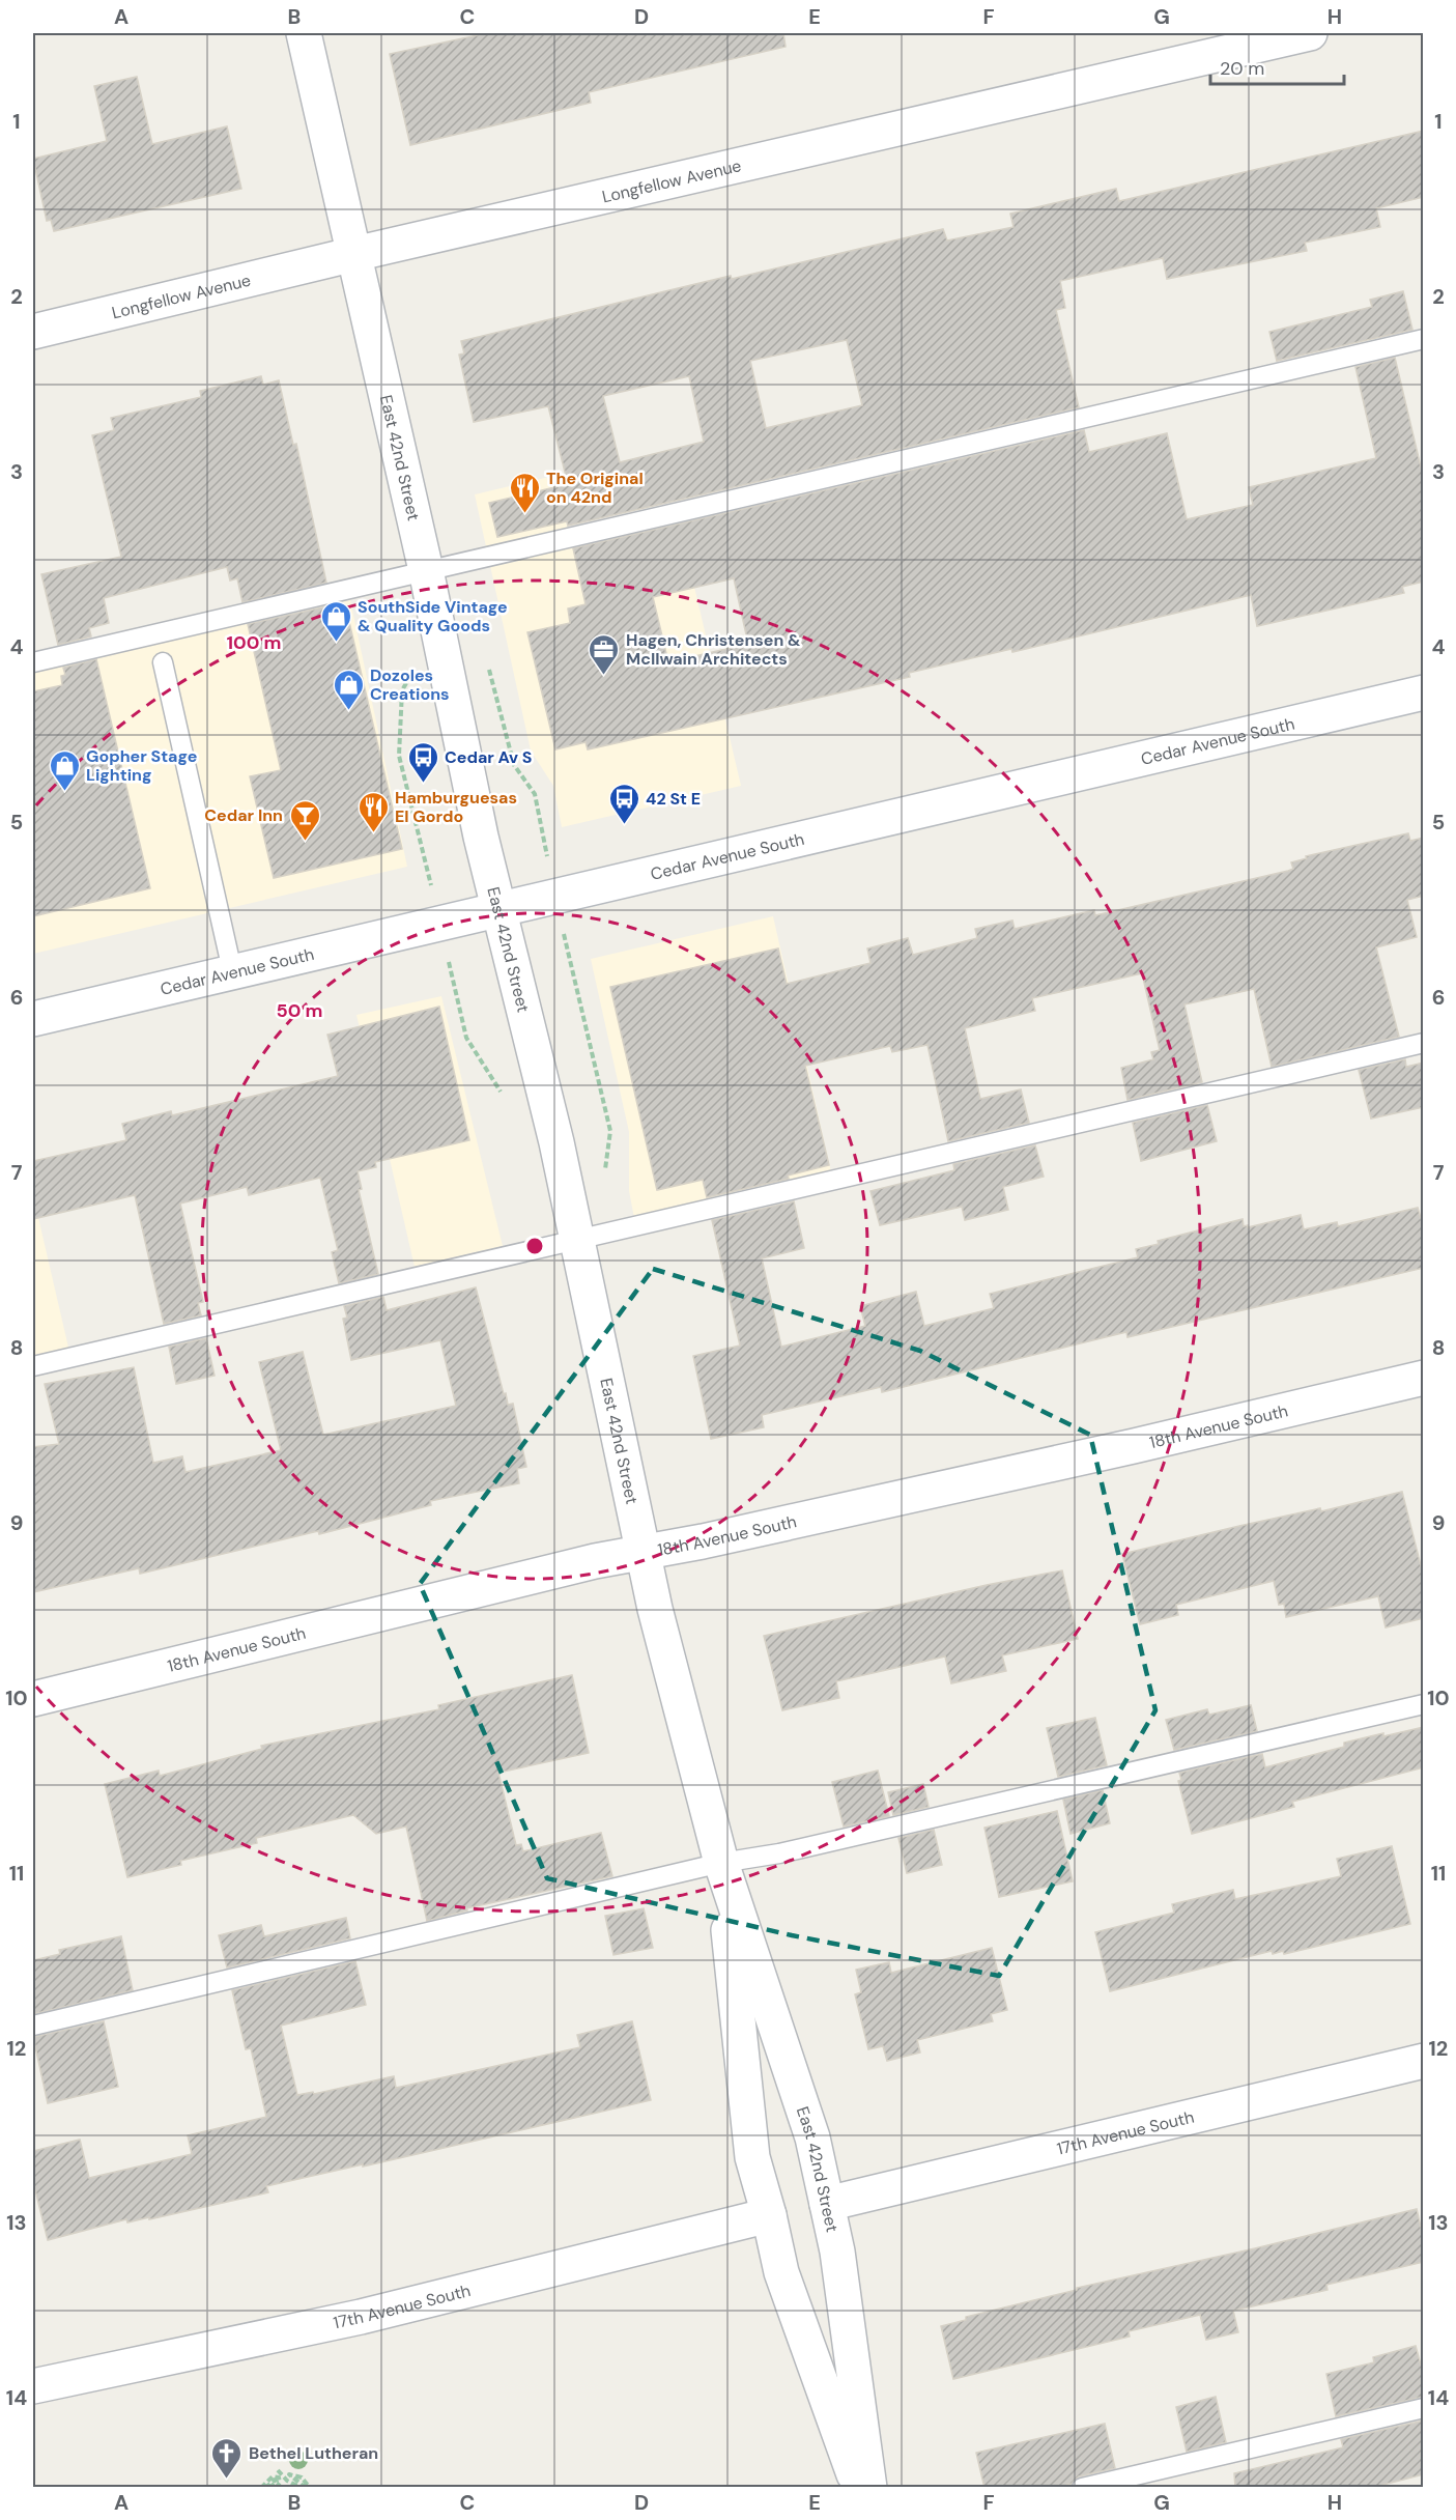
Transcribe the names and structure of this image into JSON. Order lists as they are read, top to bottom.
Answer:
{
  "streets": {
    "street": [
      "Longfellow Avenue",
      "East 42nd Street",
      "Cedar Avenue South",
      "18th Avenue South",
      "17th Avenue South"
    ]
  },
  "crossings": [
    ["Longfellow Avenue", "East 42nd Street"],
    ["East 42nd Street", "Cedar Avenue South"],
    ["East 42nd Street", "18th Avenue South"],
    ["East 42nd Street", "17th Avenue South"]
  ],
  "places": {
    "restaurant": ["The Original on 42nd", "Hamburguesas El Gordo"],
    "shop": ["SouthSide Vintage & Quality Goods", "Dozoles Creations", "Gopher Stage Lighting"],
    "office": ["Hagen, Christensen & McIlwain Architects"],
    "bus stop": ["Cedar Av S", "42 St E"],
    "bar": ["Cedar Inn"],
    "church": ["Bethel Lutheran"]
  },
  "scale_bar": "20 m",
  "grid": {
    "columns": [
      "A",
      "B",
      "C",
      "D",
      "E",
      "F",
      "G",
      "H"
    ],
    "rows": [
      "1",
      "2",
      "3",
      "4",
      "5",
      "6",
      "7",
      "8",
      "9",
      "10",
      "11",
      "12",
      "13",
      "14"
    ]
  },
  "rings": ["100 m", "50 m"]
}
